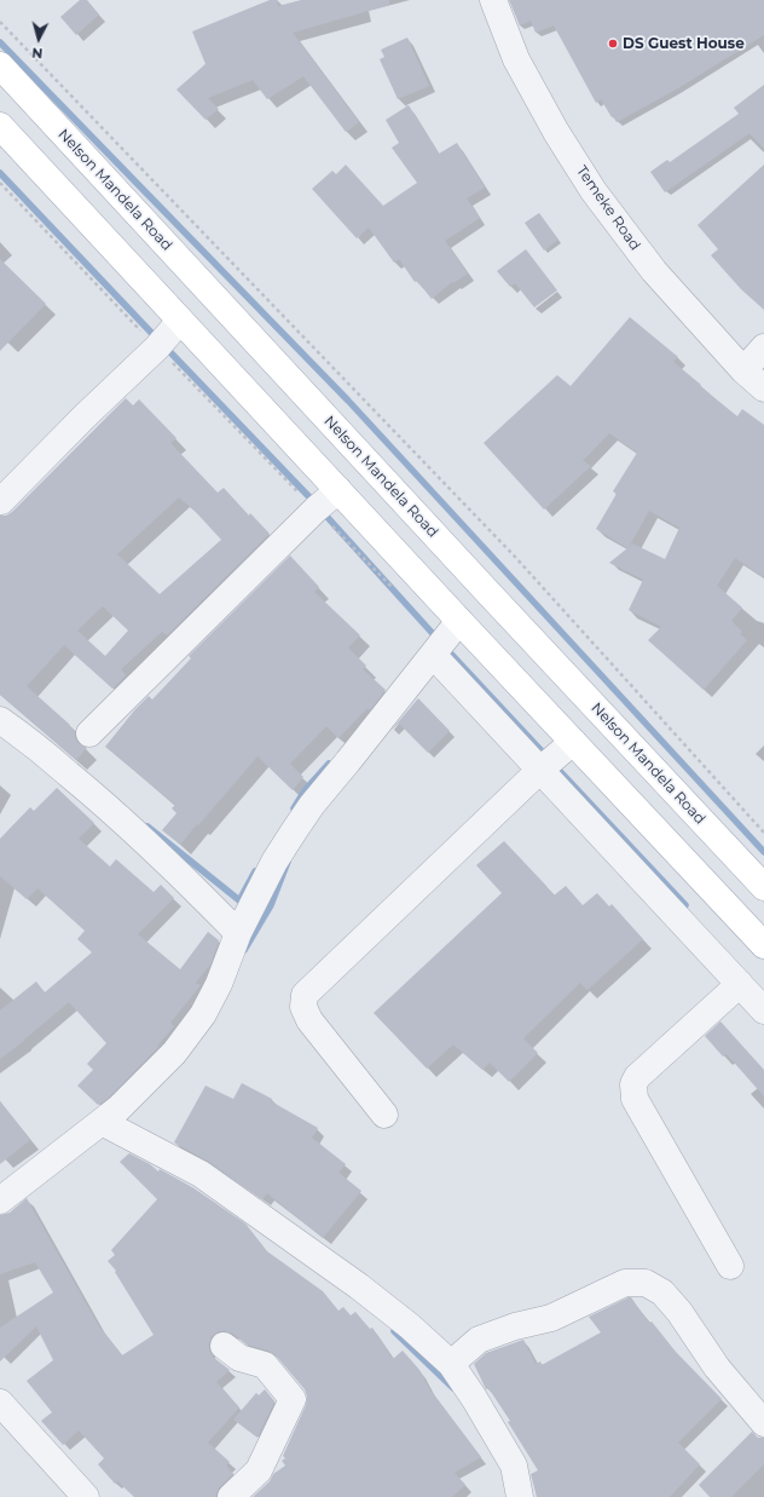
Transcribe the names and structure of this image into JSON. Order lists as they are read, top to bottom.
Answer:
{
  "streets": {
    "main road": ["Nelson Mandela Road"],
    "street": ["Temeke Road"]
  },
  "places": ["DS Guest House"],
  "north": "bottom"
}
